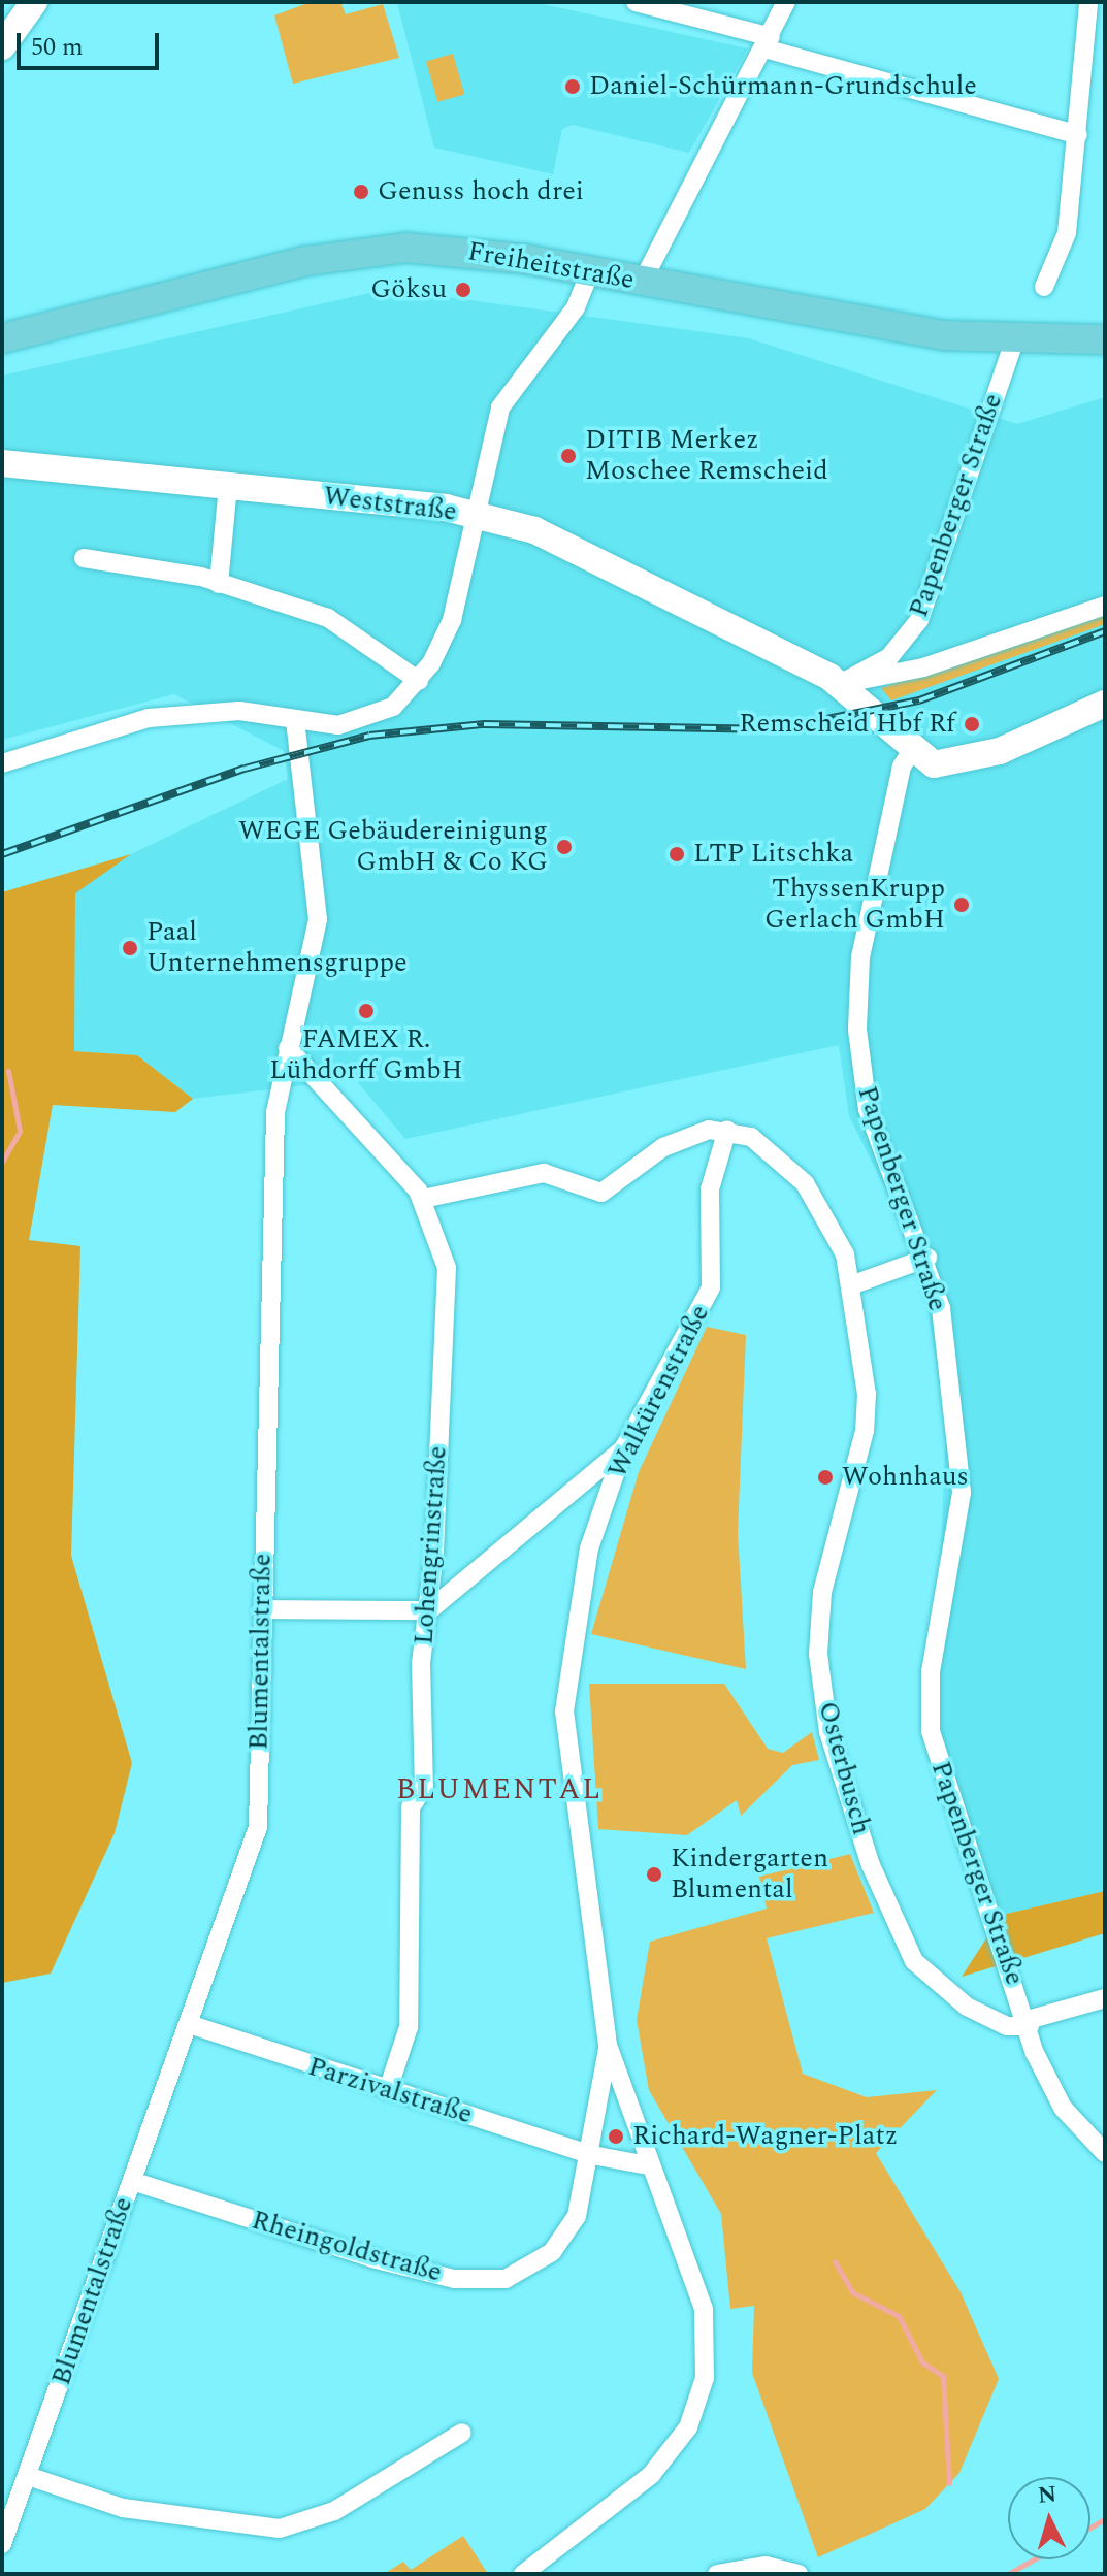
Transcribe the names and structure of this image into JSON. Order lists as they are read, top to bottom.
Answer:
{
  "streets": {
    "main road": ["Freiheitstraße"],
    "street": [
      "Weststraße",
      "Papenberger Straße",
      "Walkürenstraße",
      "Lohengrinstraße",
      "Blumentalstraße",
      "Osterbusch",
      "Parzivalstraße",
      "Rheingoldstraße"
    ]
  },
  "crossings": [
    ["Freiheitstraße", "Papenberger Straße"],
    ["Weststraße", "Papenberger Straße"],
    ["Papenberger Straße", "Osterbusch"],
    ["Walkürenstraße", "Osterbusch"],
    ["Walkürenstraße", "Parzivalstraße"],
    ["Walkürenstraße", "Rheingoldstraße"],
    ["Lohengrinstraße", "Blumentalstraße"],
    ["Lohengrinstraße", "Parzivalstraße"],
    ["Blumentalstraße", "Parzivalstraße"],
    ["Blumentalstraße", "Rheingoldstraße"],
    ["Parzivalstraße", "Rheingoldstraße"]
  ],
  "districts": ["BLUMENTAL"],
  "places": [
    "Daniel-Schürmann-Grundschule",
    "Genuss hoch drei",
    "Göksu",
    "DITIB Merkez Moschee Remscheid",
    "Remscheid Hbf Rf",
    "WEGE Gebäudereinigung GmbH & Co KG",
    "LTP Litschka",
    "ThyssenKrupp Gerlach GmbH",
    "Paal Unternehmensgruppe",
    "FAMEX R. Lühdorff GmbH",
    "Wohnhaus",
    "Kindergarten Blumental",
    "Richard-Wagner-Platz"
  ],
  "scale_bar": "50 m",
  "north": "top"
}
